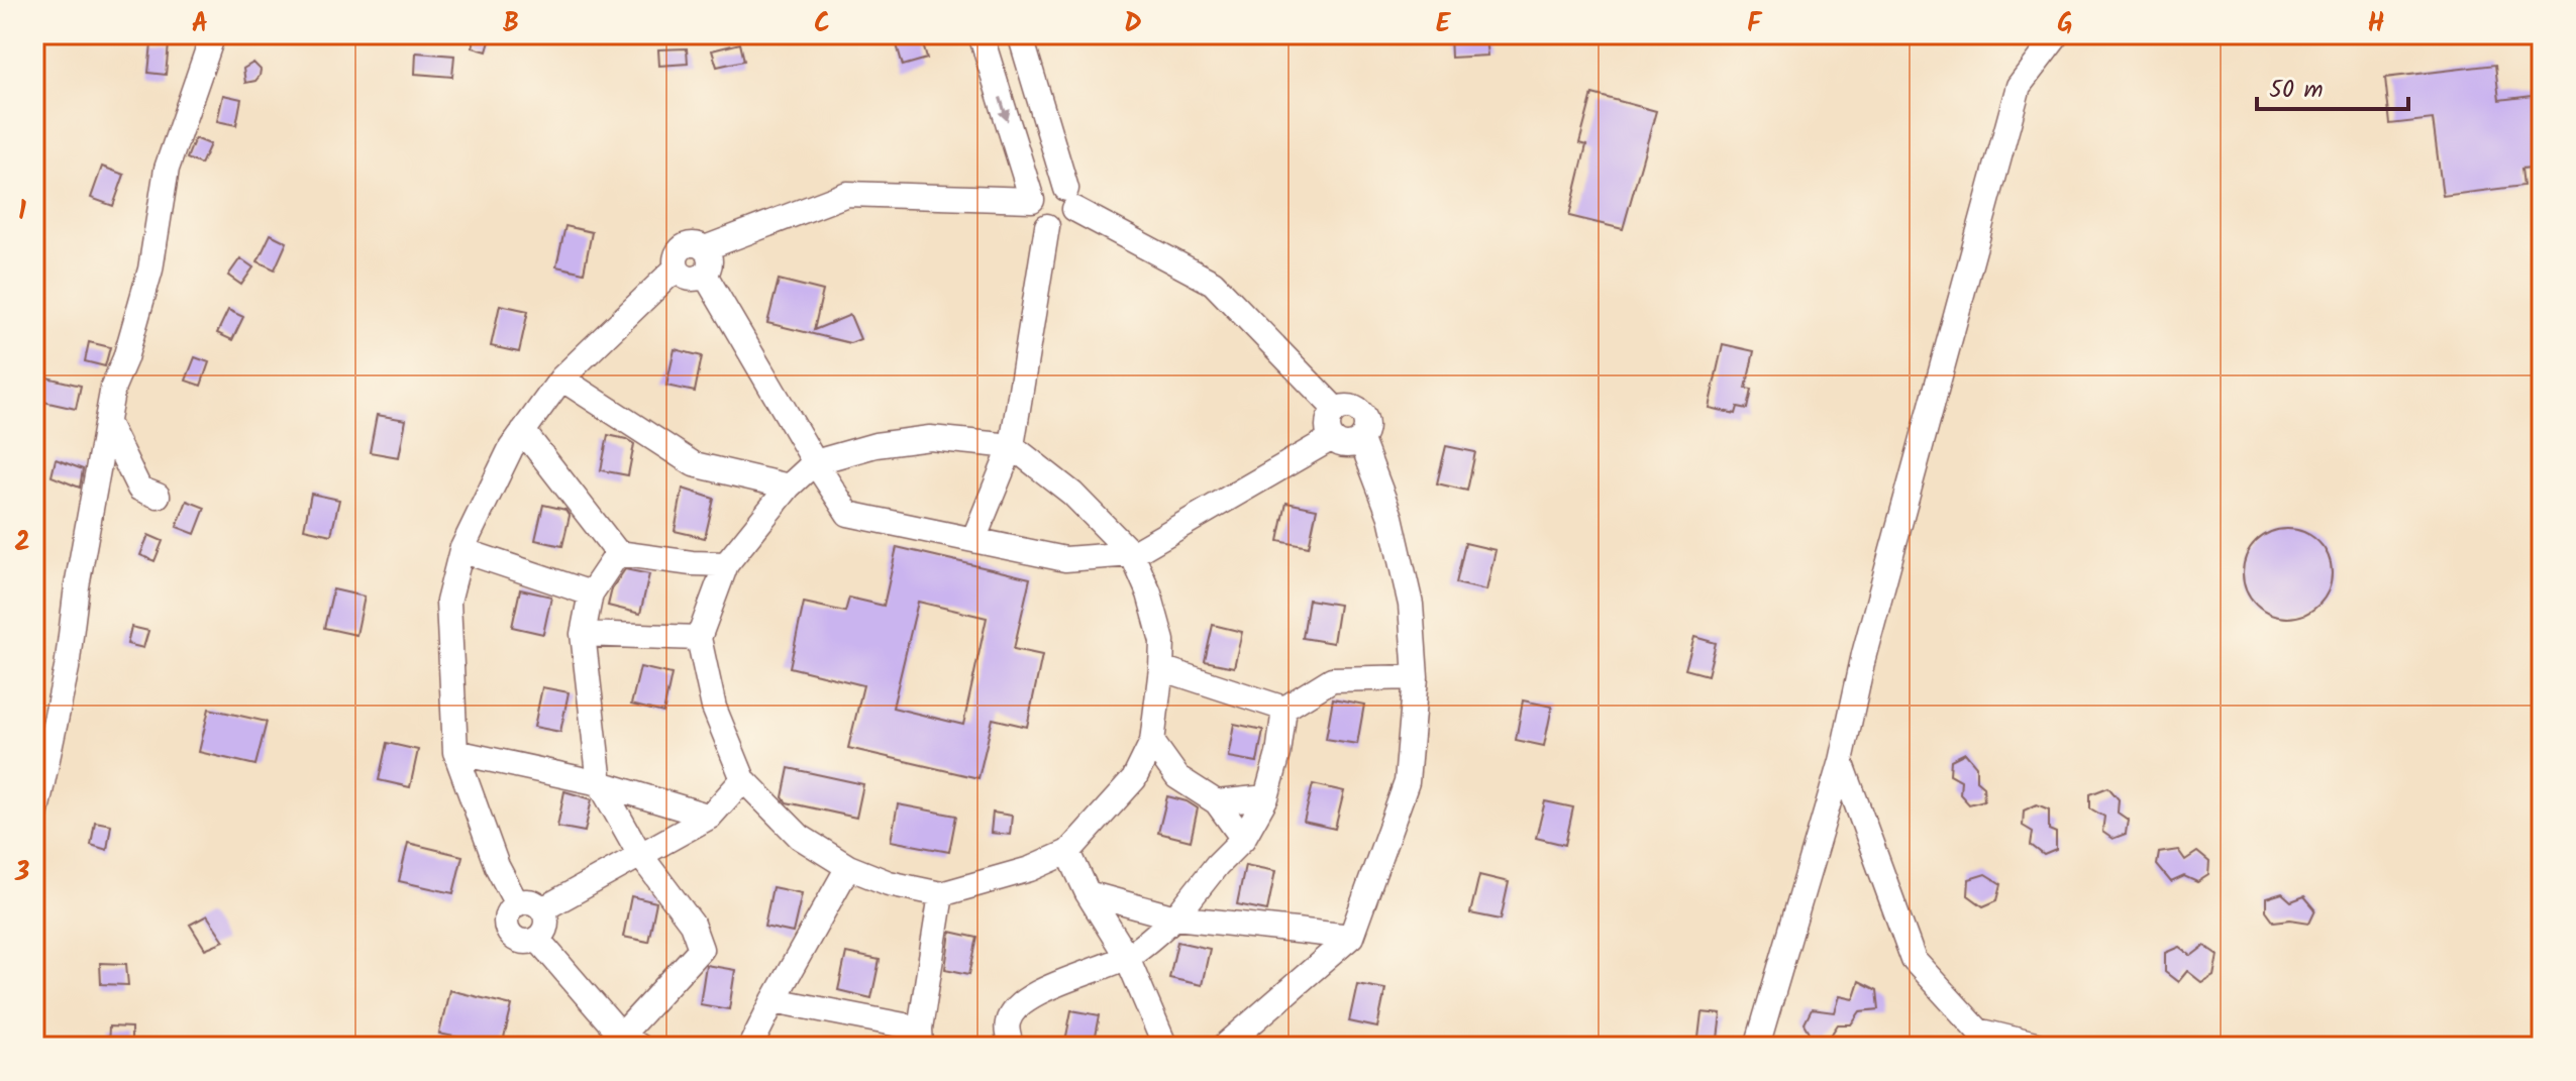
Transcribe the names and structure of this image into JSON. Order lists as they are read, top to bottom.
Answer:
{
  "scale_bar": "50 m",
  "grid": {
    "columns": [
      "A",
      "B",
      "C",
      "D",
      "E",
      "F",
      "G",
      "H"
    ],
    "rows": ["1", "2", "3"]
  }
}
